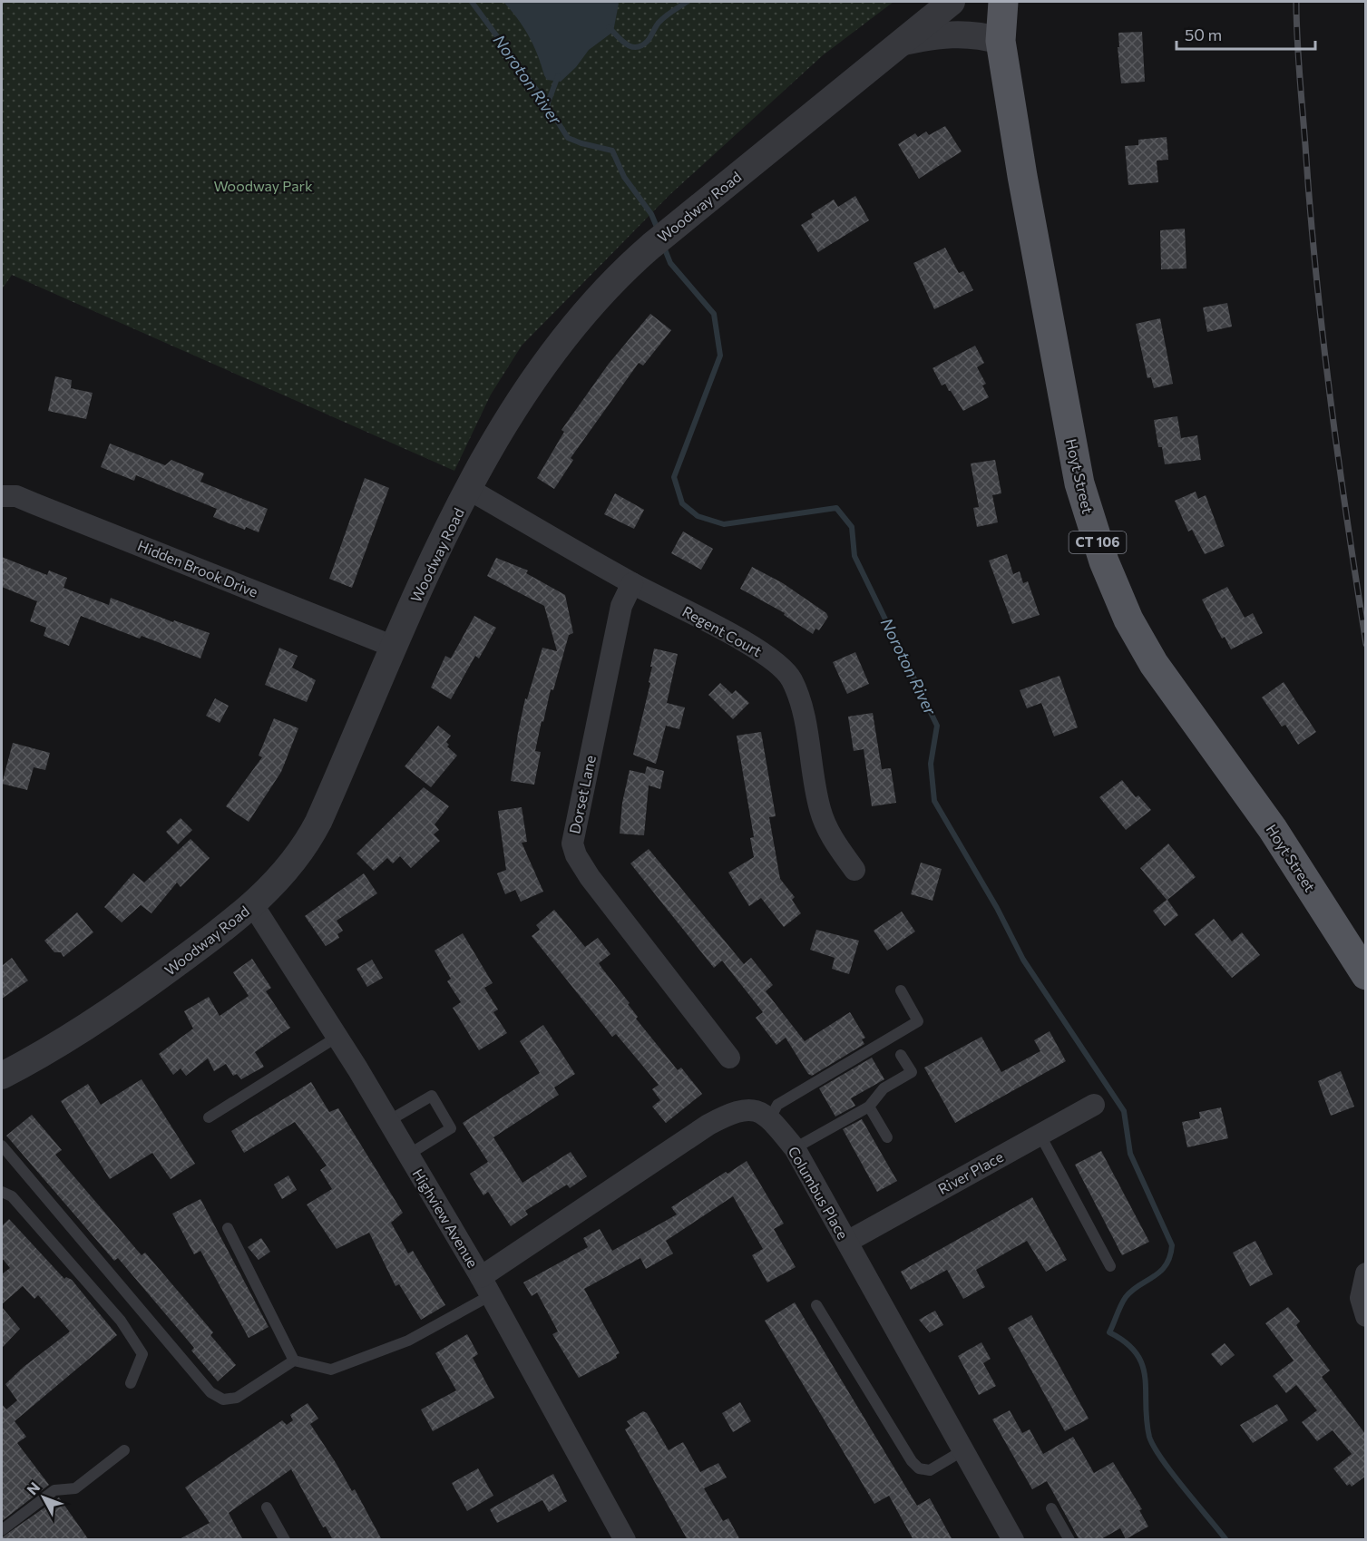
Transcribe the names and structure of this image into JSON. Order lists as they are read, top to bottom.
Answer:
{
  "streets": {
    "main road": ["Hoyt Street", "CT 106"],
    "street": [
      "Woodway Road",
      "Hidden Brook Drive",
      "Regent Court",
      "Dorset Lane",
      "River Place",
      "Columbus Place",
      "Highview Avenue"
    ]
  },
  "crossings": [
    ["Woodway Road", "Hoyt Street"],
    ["Woodway Road", "Hidden Brook Drive"],
    ["Woodway Road", "Regent Court"],
    ["Woodway Road", "Highview Avenue"],
    ["Regent Court", "Dorset Lane"],
    ["River Place", "Columbus Place"]
  ],
  "water": ["Noroton River"],
  "parks": ["Woodway Park"],
  "scale_bar": "50 m",
  "north": "top left"
}
